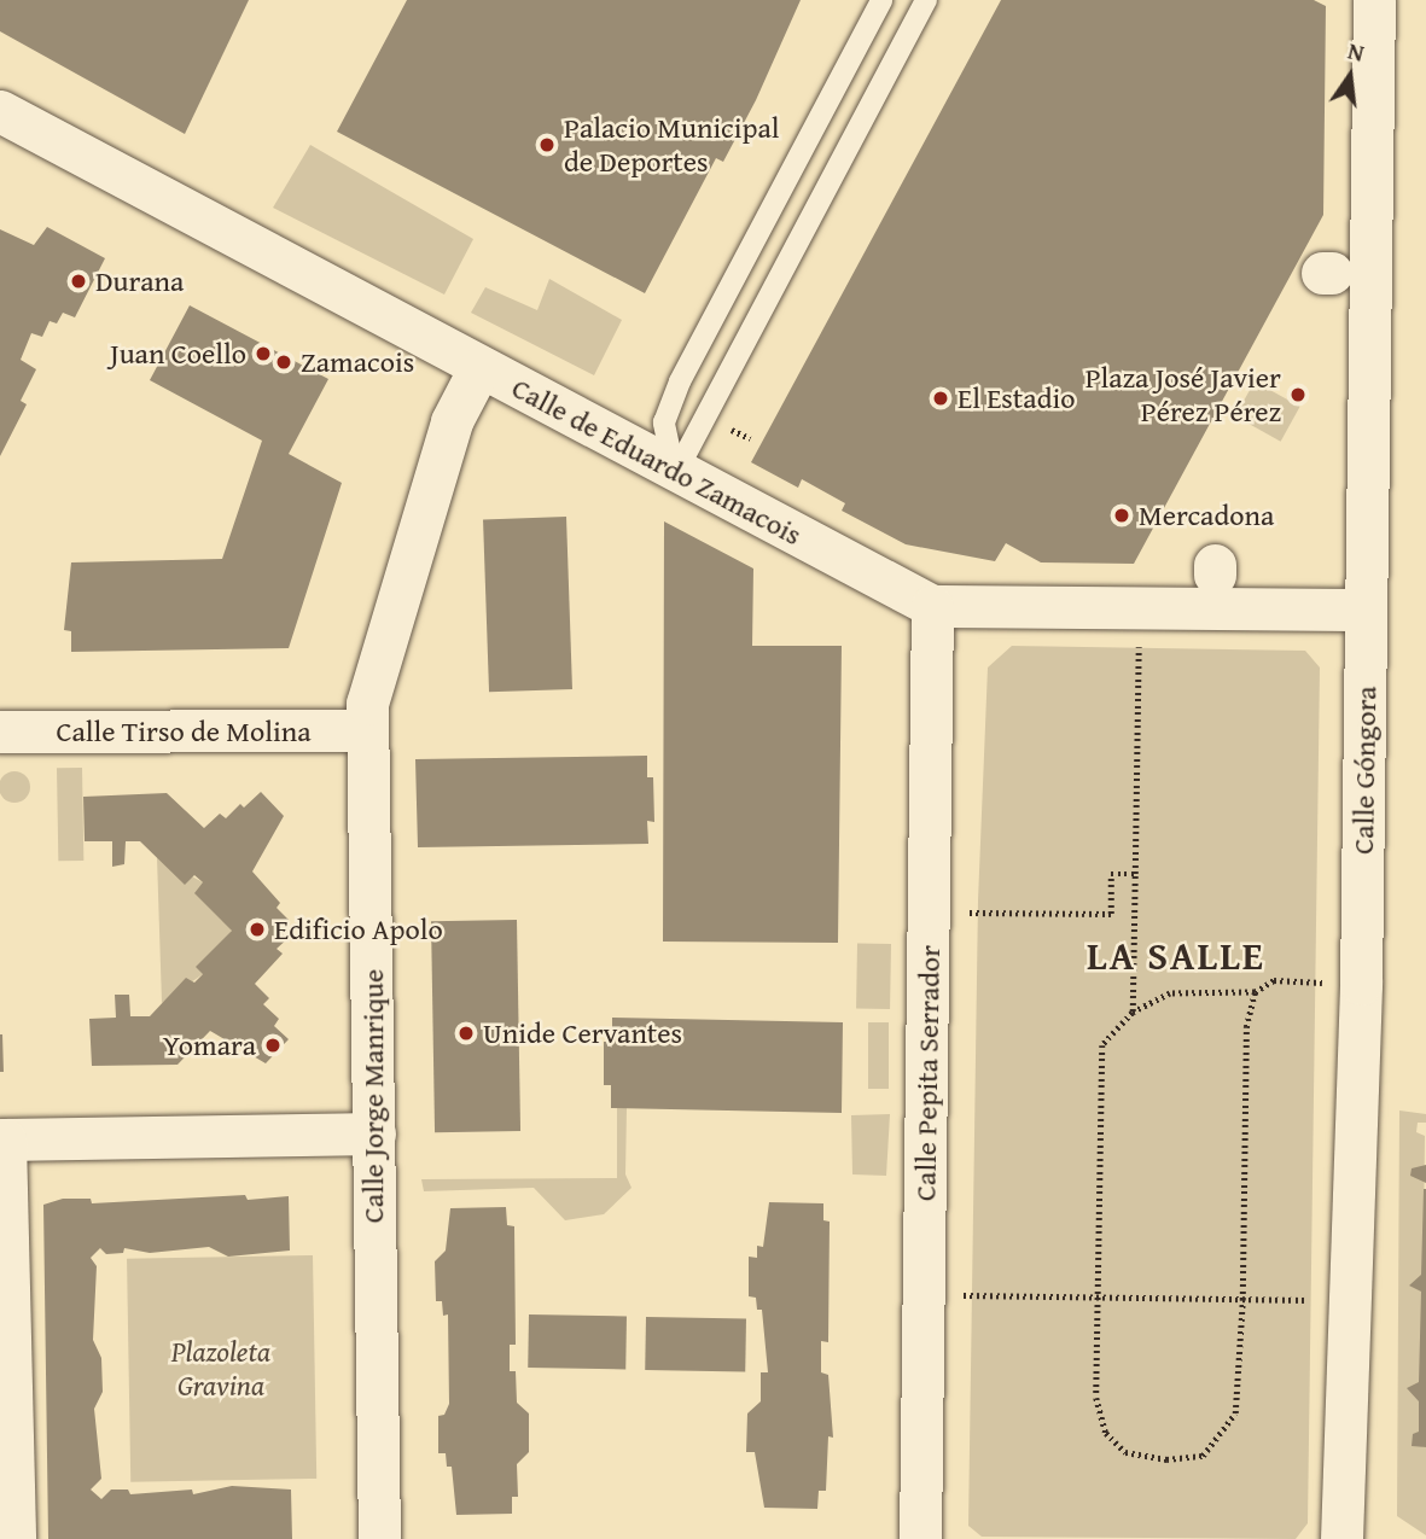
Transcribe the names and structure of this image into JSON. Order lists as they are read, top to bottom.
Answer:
{
  "streets": {
    "street": [
      "Calle de Eduardo Zamacois",
      "Calle Tirso de Molina",
      "Calle Góngora",
      "Calle Pepita Serrador",
      "Calle Jorge Manrique"
    ]
  },
  "crossings": [
    ["Calle de Eduardo Zamacois", "Calle Góngora"],
    ["Calle de Eduardo Zamacois", "Calle Pepita Serrador"],
    ["Calle de Eduardo Zamacois", "Calle Jorge Manrique"],
    ["Calle Tirso de Molina", "Calle Jorge Manrique"]
  ],
  "districts": ["LA SALLE"],
  "parks": ["Plazoleta Gravina"],
  "places": [
    "Palacio Municipal de Deportes",
    "Durana",
    "Juan Coello",
    "Zamacois",
    "Plaza José Javier Pérez Pérez",
    "El Estadio",
    "Mercadona",
    "Edificio Apolo",
    "Unide Cervantes",
    "Yomara"
  ],
  "north": "top"
}
